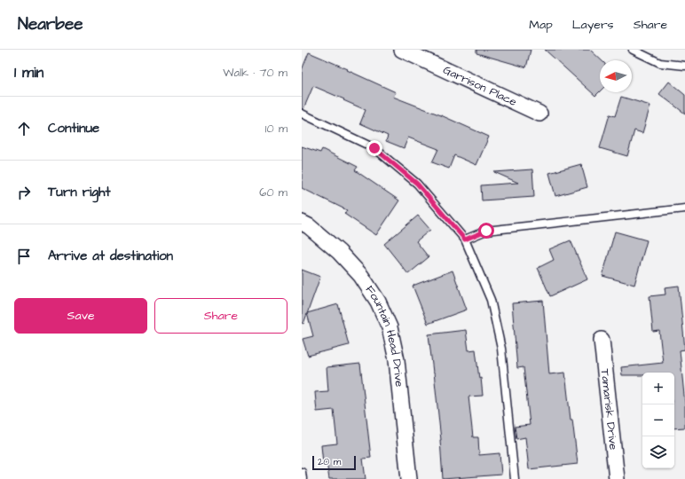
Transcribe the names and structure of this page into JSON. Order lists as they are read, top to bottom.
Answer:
{
  "streets": {
    "street": ["Garrison Place", "Fountain Head Drive", "Tamarisk Drive"]
  },
  "scale_bar": "20 m",
  "north": "left",
  "page": {
    "header": "Nearbee",
    "nav": ["Map", "Layers", "Share"],
    "heading": ["1 min", "Walk · 70 m"],
    "list": [
      ["Continue", "10 m"],
      ["Turn right", "60 m"],
      "Arrive at destination"
    ],
    "buttons": ["Save", "Share"],
    "map_buttons": ["+", "−"],
    "scale": "20 m"
  }
}
